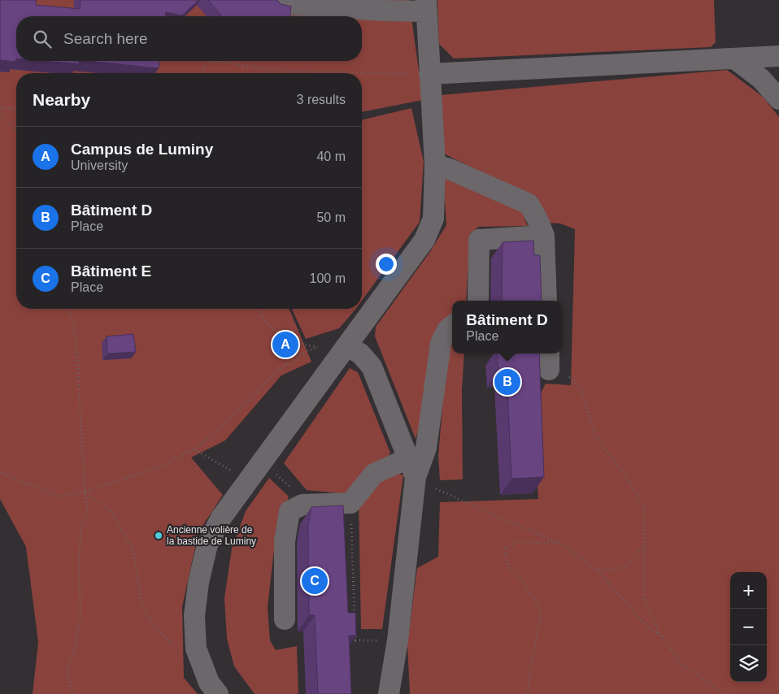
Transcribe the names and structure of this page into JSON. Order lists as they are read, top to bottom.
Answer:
{
  "places": ["Ancienne volière de la bastide de Luminy"],
  "page": {
    "search": "Search here",
    "heading": ["Nearby", "3 results"],
    "list": [
      {
        "mark": "A",
        "name": "Campus de Luminy",
        "note": "University",
        "value": "40 m"
      },
      {
        "mark": "B",
        "name": "Bâtiment D",
        "note": "Place",
        "value": "50 m"
      },
      {
        "mark": "C",
        "name": "Bâtiment E",
        "note": "Place",
        "value": "100 m"
      }
    ],
    "popup": ["Bâtiment D", "Place"],
    "pins": ["A", "B", "C"],
    "map_buttons": ["+", "−"]
  }
}
